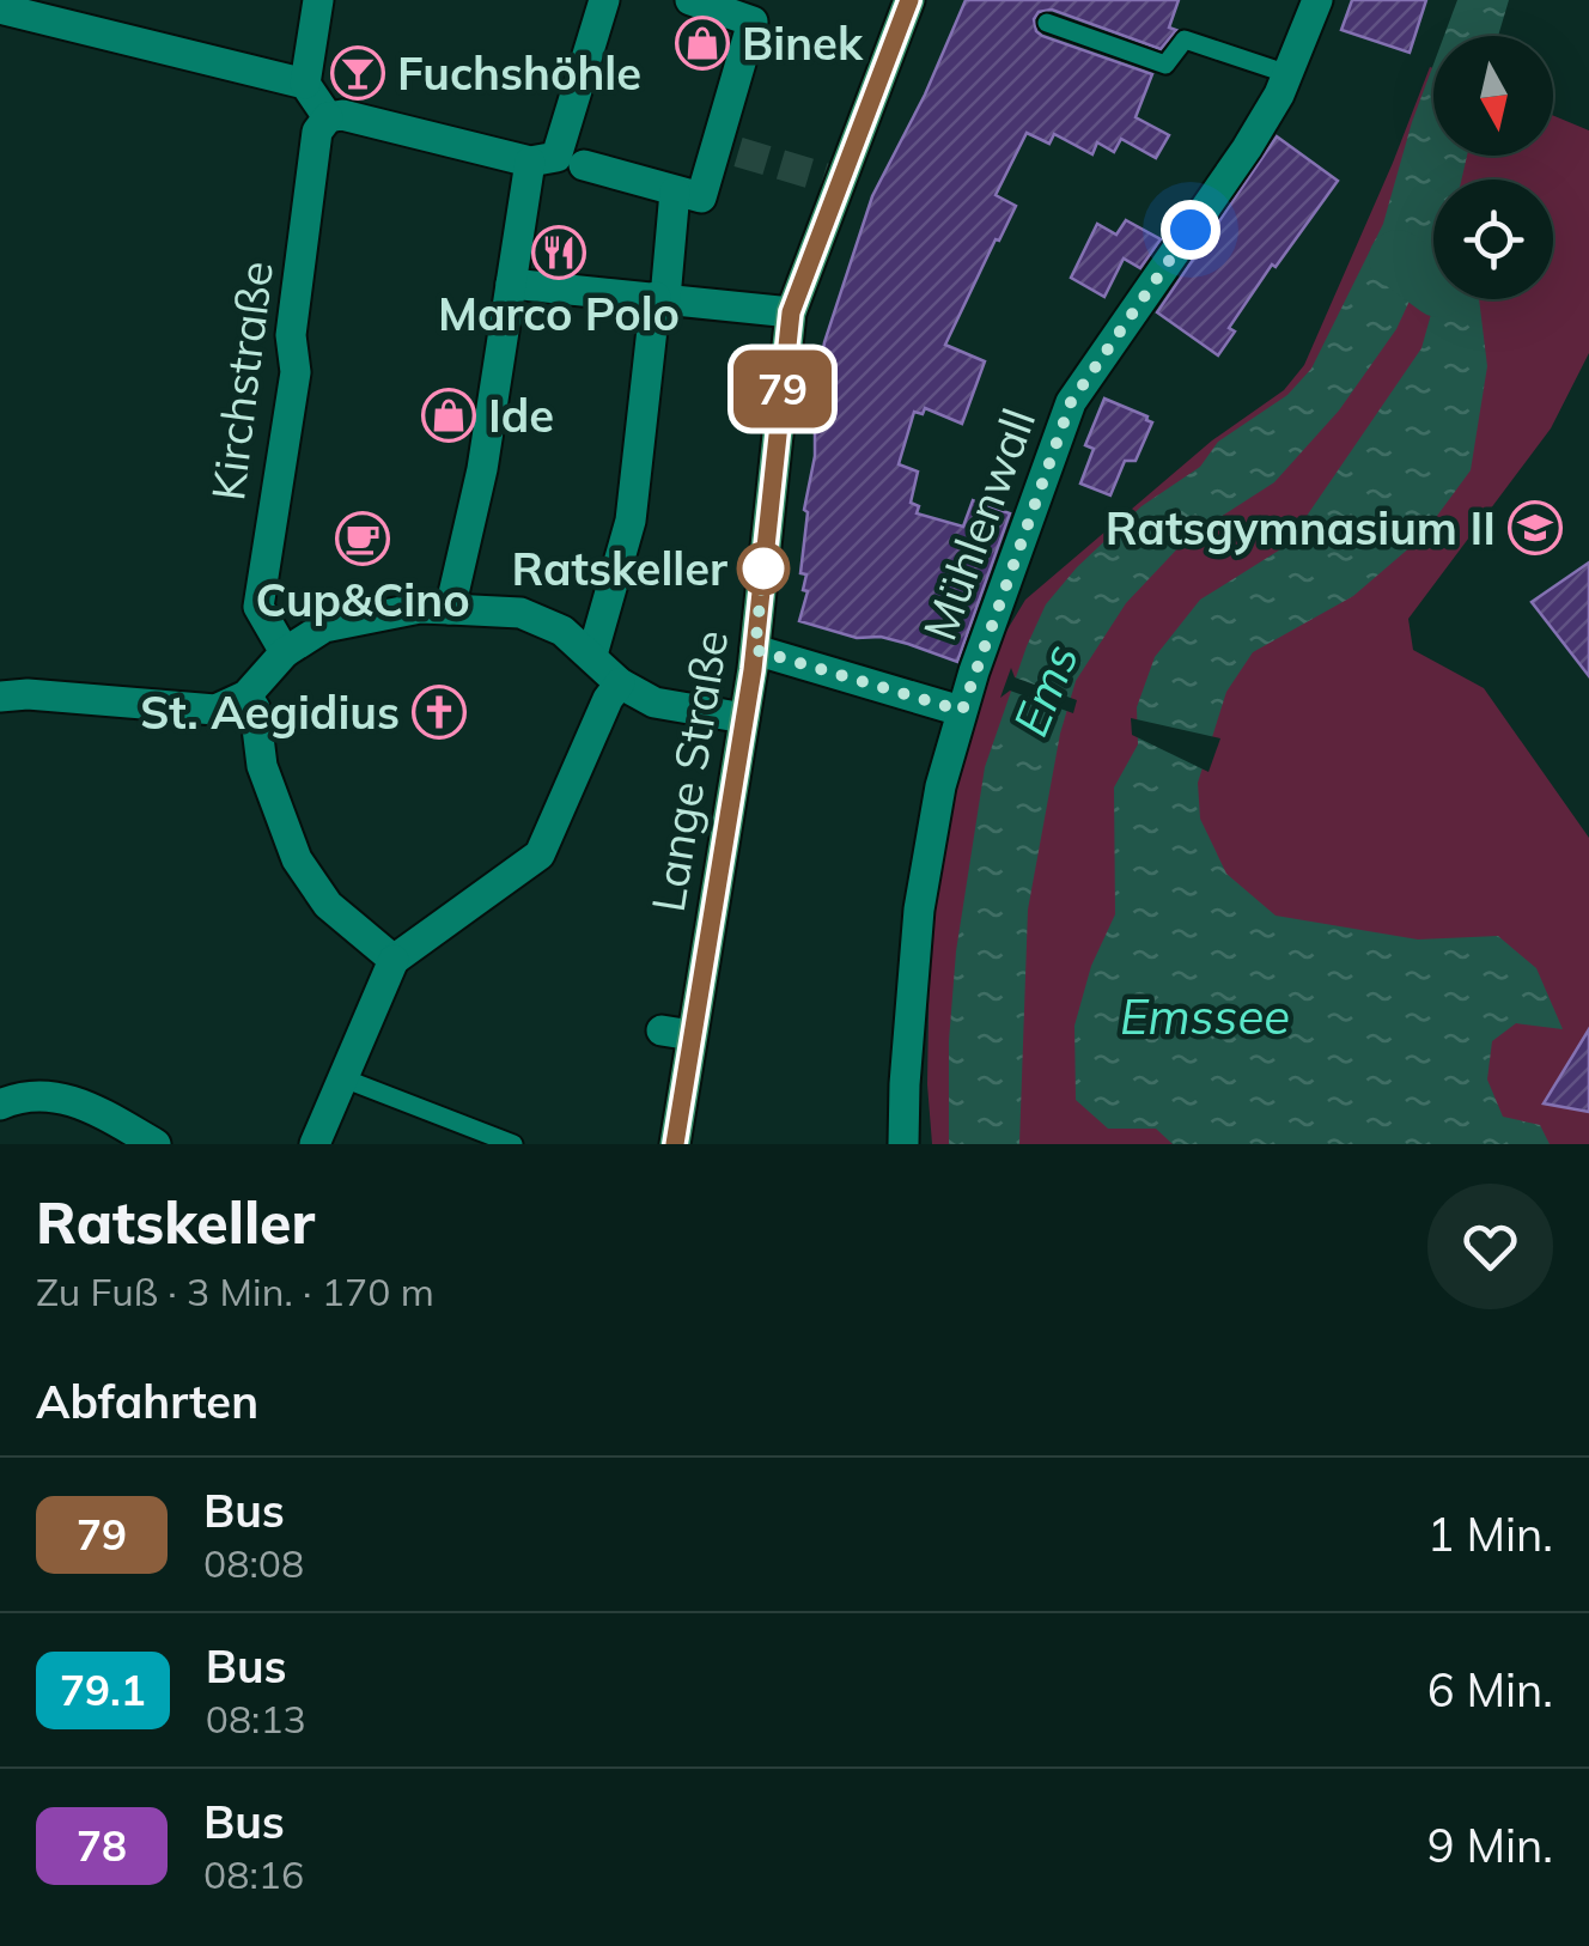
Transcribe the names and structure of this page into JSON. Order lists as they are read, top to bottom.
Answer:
{
  "streets": {
    "street": ["Kirchstraße", "Mühlenwall", "Lange Straße"]
  },
  "water": ["Ems", "Emssee"],
  "places": {
    "shop": ["Binek", "Ide"],
    "bar": ["Fuchshöhle"],
    "restaurant": ["Marco Polo"],
    "school or university": ["Ratsgymnasium II"],
    "cafe": ["Cup&Cino"],
    "other": ["Ratskeller"],
    "church": ["St. Aegidius"]
  },
  "lines": ["bus line 79"],
  "north": "bottom",
  "page": {
    "on_map": "79",
    "heading": [
      ["Ratskeller", "Zu Fuß · 3 Min. · 170 m"],
      "Abfahrten"
    ],
    "list": [
      {
        "mark": "79",
        "name": "Bus",
        "note": "08:08",
        "value": "1 Min."
      },
      {
        "mark": "79.1",
        "name": "Bus",
        "note": "08:13",
        "value": "6 Min."
      },
      {
        "mark": "78",
        "name": "Bus",
        "note": "08:16",
        "value": "9 Min."
      }
    ]
  }
}
